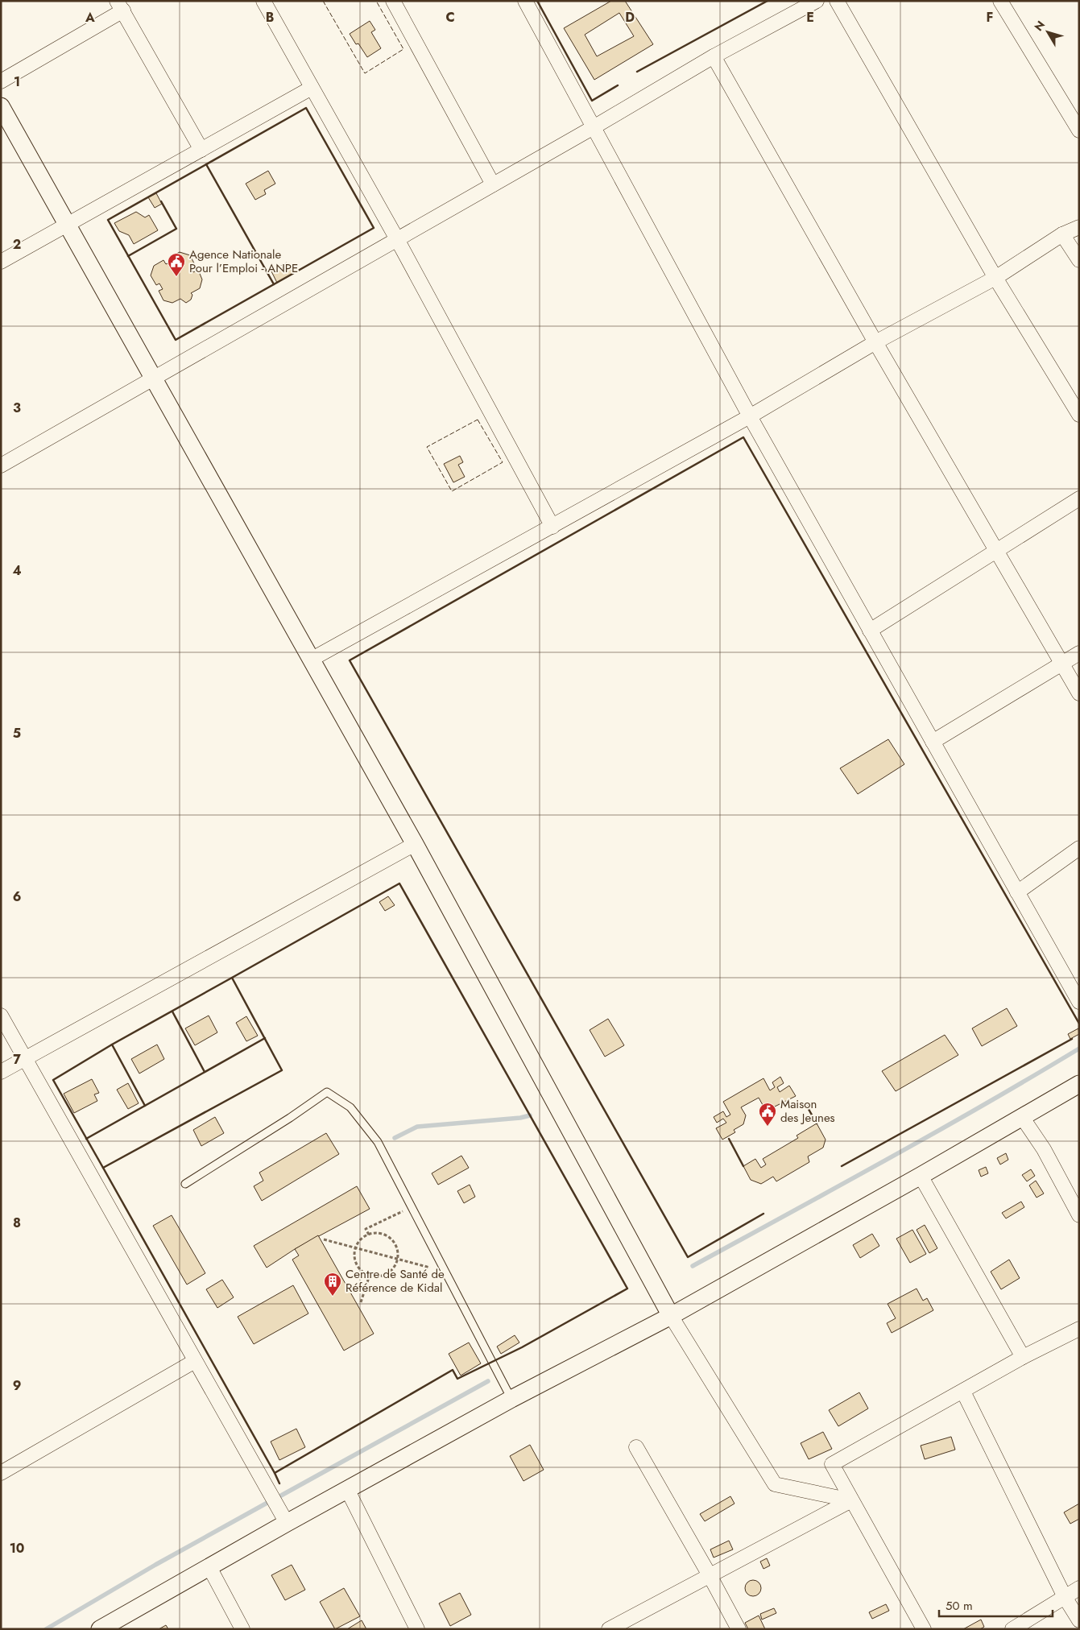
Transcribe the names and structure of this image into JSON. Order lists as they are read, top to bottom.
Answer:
{
  "places": {
    "public building": ["Agence Nationale Pour l’Emploi - ANPE", "Maison des Jeunes"],
    "building": ["Centre de Santé de Référence de Kidal"]
  },
  "scale_bar": "50 m",
  "north": "top left",
  "grid": {
    "columns": [
      "A",
      "B",
      "C",
      "D",
      "E",
      "F"
    ],
    "rows": [
      "1",
      "2",
      "3",
      "4",
      "5",
      "6",
      "7",
      "8",
      "9",
      "10"
    ]
  }
}
